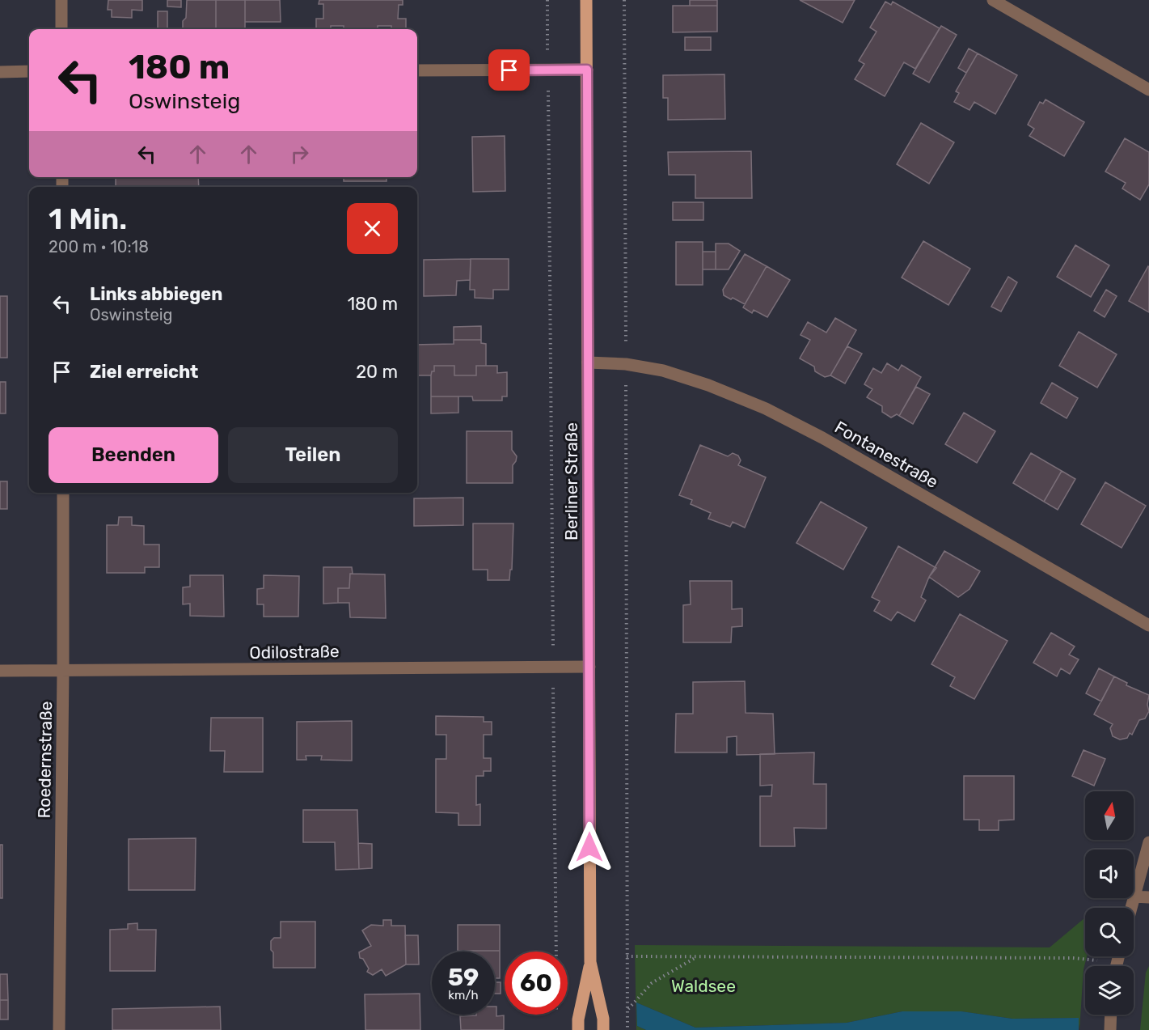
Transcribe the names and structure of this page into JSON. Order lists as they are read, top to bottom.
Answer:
{
  "streets": {
    "main road": ["Berliner Straße"],
    "street": ["Fontanestraße", "Odilostraße", "Roedernstraße"]
  },
  "crossings": [
    ["Fontanestraße", "Berliner Straße"],
    ["Berliner Straße", "Odilostraße"],
    ["Odilostraße", "Roedernstraße"]
  ],
  "parks": ["Waldsee"],
  "north": "top",
  "page": {
    "turn": ["180 m", "Oswinsteig"],
    "heading": ["1 Min.", "200 m · 10:18"],
    "list": [
      {
        "name": "Links abbiegen",
        "note": "Oswinsteig",
        "value": "180 m"
      },
      {
        "name": "Ziel erreicht",
        "value": "20 m"
      }
    ],
    "buttons": ["Beenden", "Teilen"],
    "speed": "59 km/h",
    "limit": "60"
  }
}
